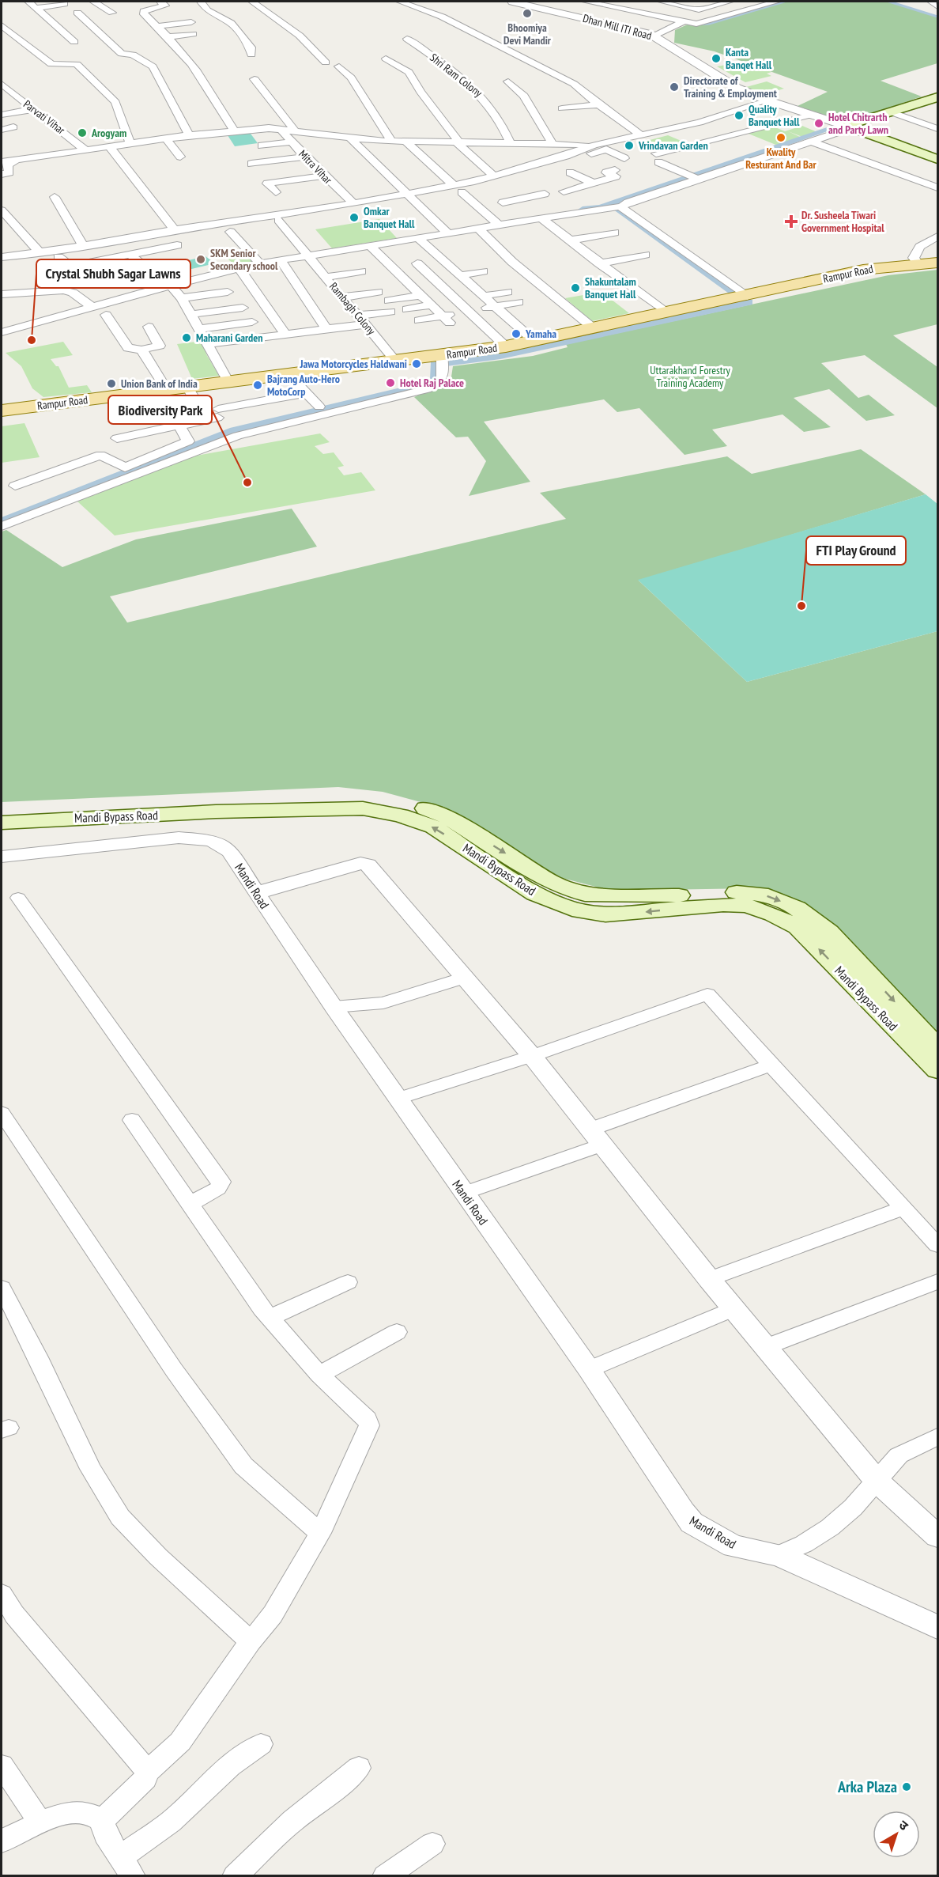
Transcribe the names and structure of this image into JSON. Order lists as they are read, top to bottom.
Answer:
{
  "streets": {
    "main road": ["Rampur Road", "Mandi Bypass Road"],
    "street": [
      "Dhan Mill ITI Road",
      "Shri Ram Colony",
      "Parvati Vihar",
      "Mitra Vihar",
      "Rambagh Colony",
      "Mandi Road"
    ]
  },
  "crossings": [
    ["Rampur Road", "Rambagh Colony"]
  ],
  "parks": ["Uttarakhand Forestry Training Academy"],
  "places": {
    "other": [
      "Bhoomiya Devi Mandir",
      "Kanta Banqet Hall",
      "Directorate of Training & Employment",
      "Quality Banquet Hall",
      "Hotel Chitrarth and Party Lawn",
      "Arogyam",
      "Kwality Resturant And Bar",
      "Vrindavan Garden",
      "Omkar Banquet Hall",
      "SKM Senior Secondary school",
      "Shakuntalam Banquet Hall",
      "Yamaha",
      "Maharani Garden",
      "Crystal Shubh Sagar Lawns",
      "Jawa Motorcycles Haldwani",
      "Hotel Raj Palace",
      "Union Bank of India",
      "Bajrang Auto-Hero MotoCorp",
      "Biodiversity Park",
      "FTI Play Ground",
      "Arka Plaza"
    ],
    "health": ["Dr. Susheela Tiwari Government Hospital"]
  },
  "north": "top right"
}
